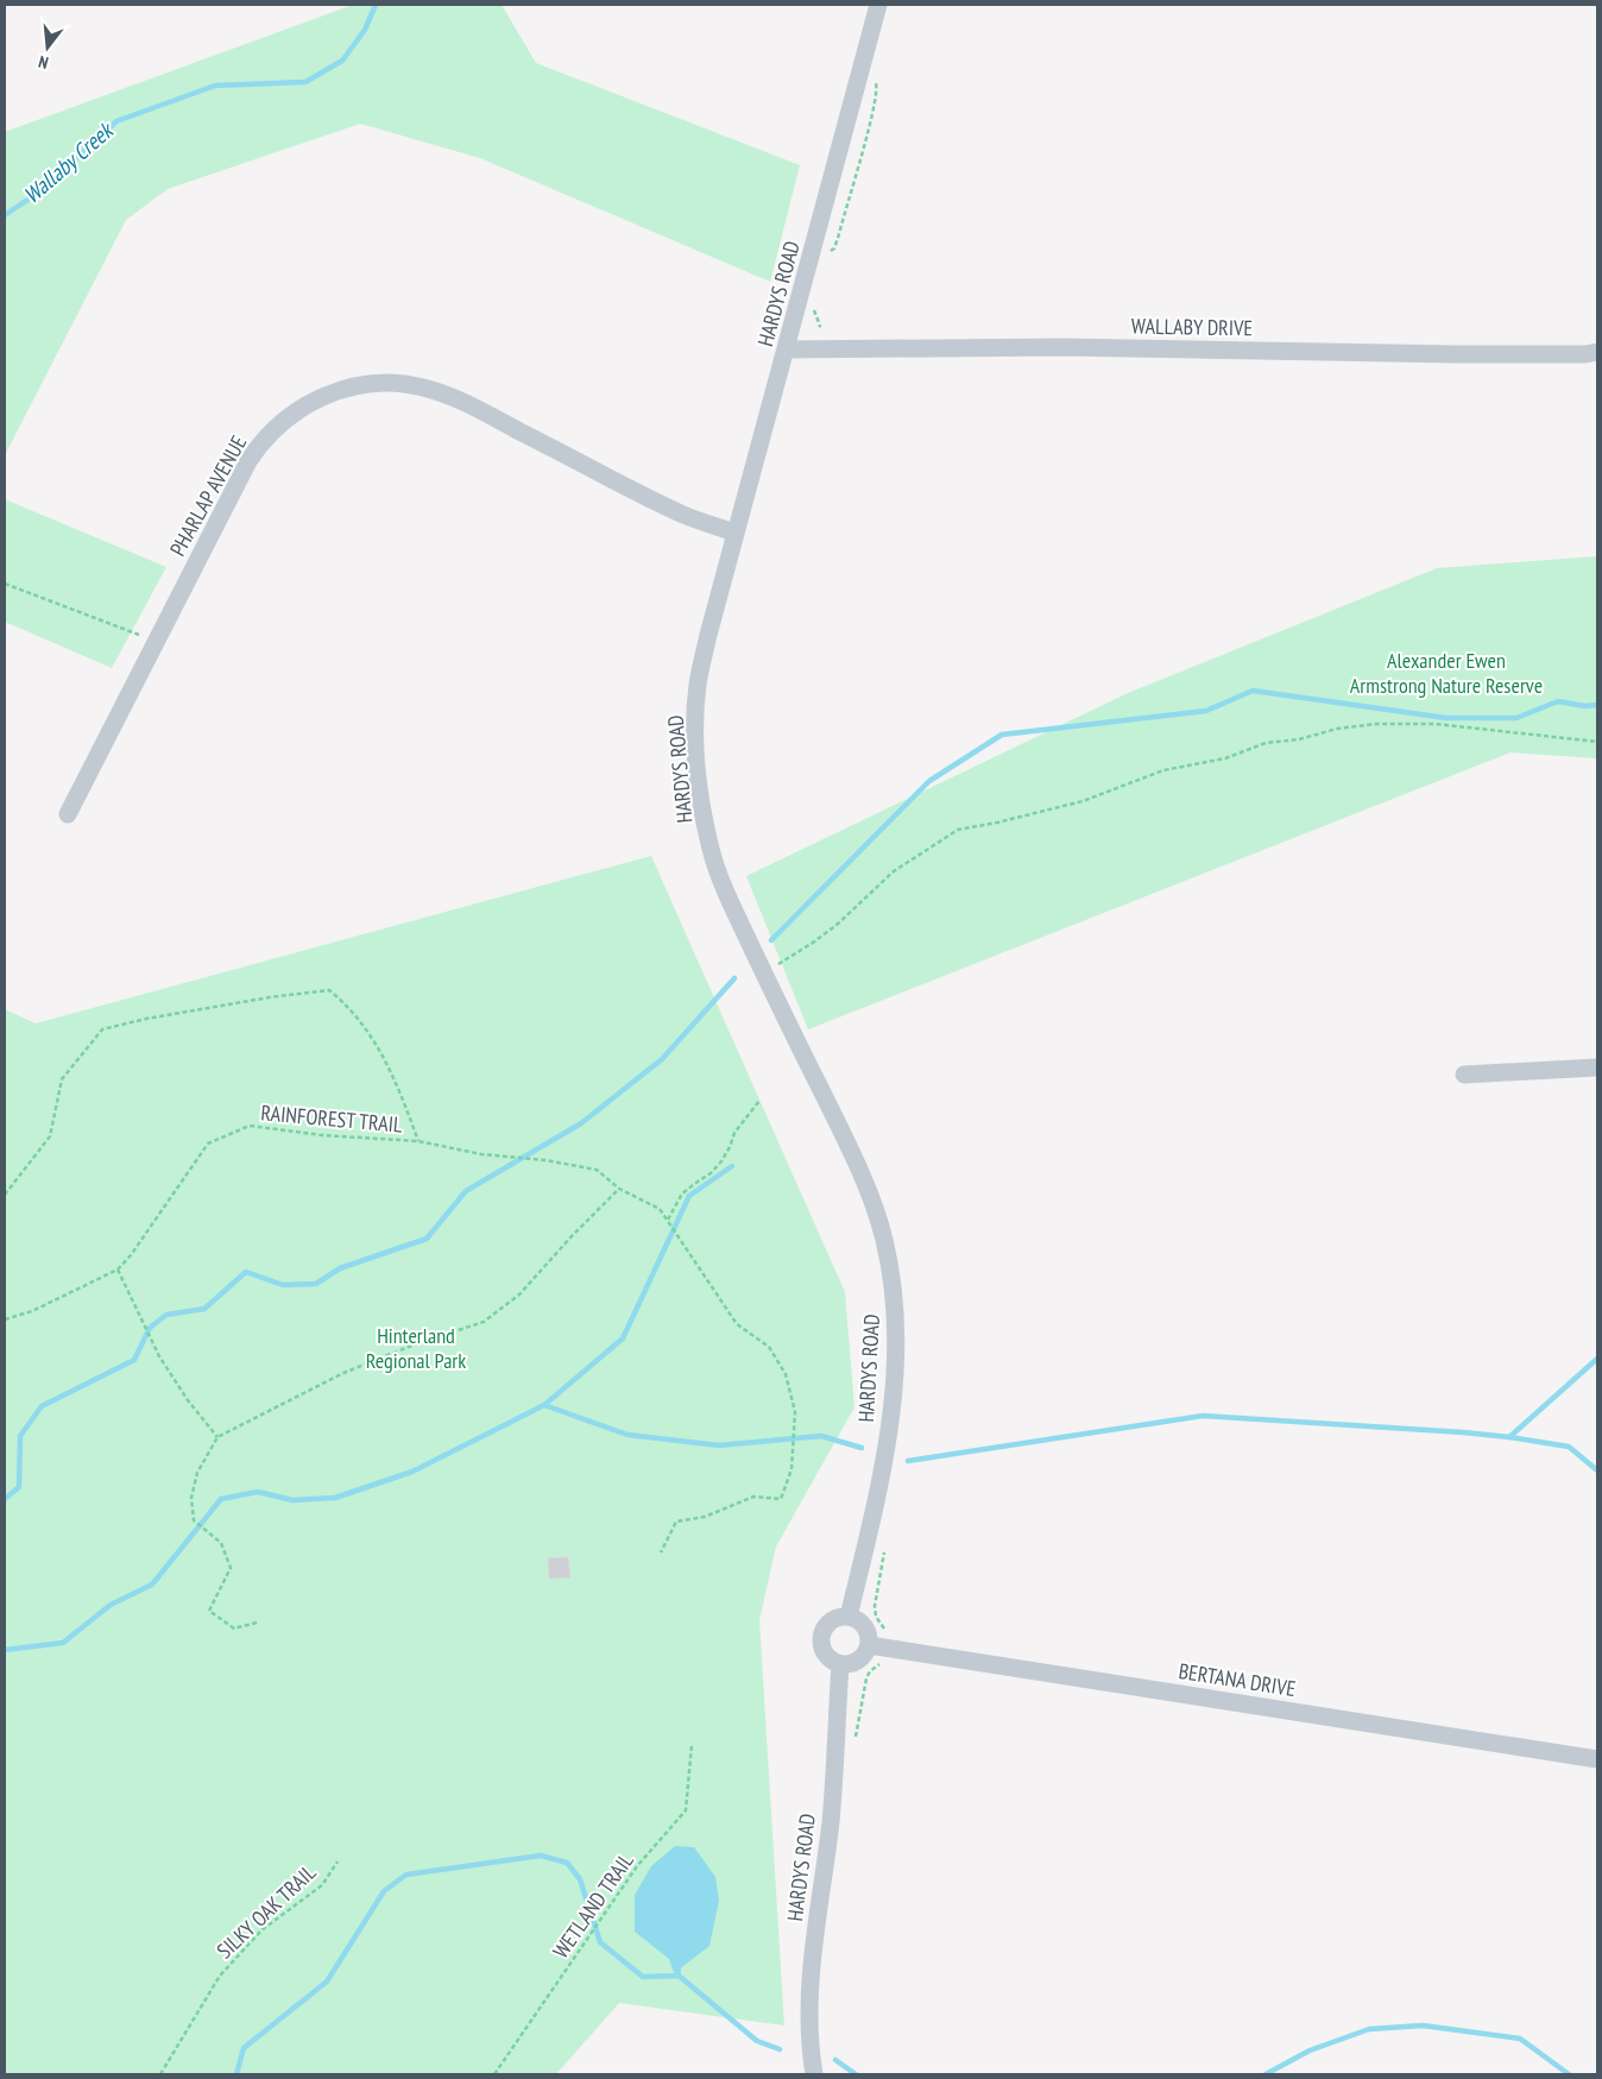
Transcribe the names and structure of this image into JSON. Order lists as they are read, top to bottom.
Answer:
{
  "streets": {
    "street": [
      "HARDYS ROAD",
      "WALLABY DRIVE",
      "PHARLAP AVENUE",
      "BERTANA DRIVE"
    ],
    "path": ["RAINFOREST TRAIL", "WETLAND TRAIL", "SILKY OAK TRAIL"]
  },
  "crossings": [
    ["HARDYS ROAD", "WALLABY DRIVE"],
    ["HARDYS ROAD", "PHARLAP AVENUE"],
    ["HARDYS ROAD", "BERTANA DRIVE"]
  ],
  "water": ["Wallaby Creek"],
  "parks": ["Alexander Ewen Armstrong Nature Reserve", "Hinterland Regional Park"],
  "north": "bottom"
}
